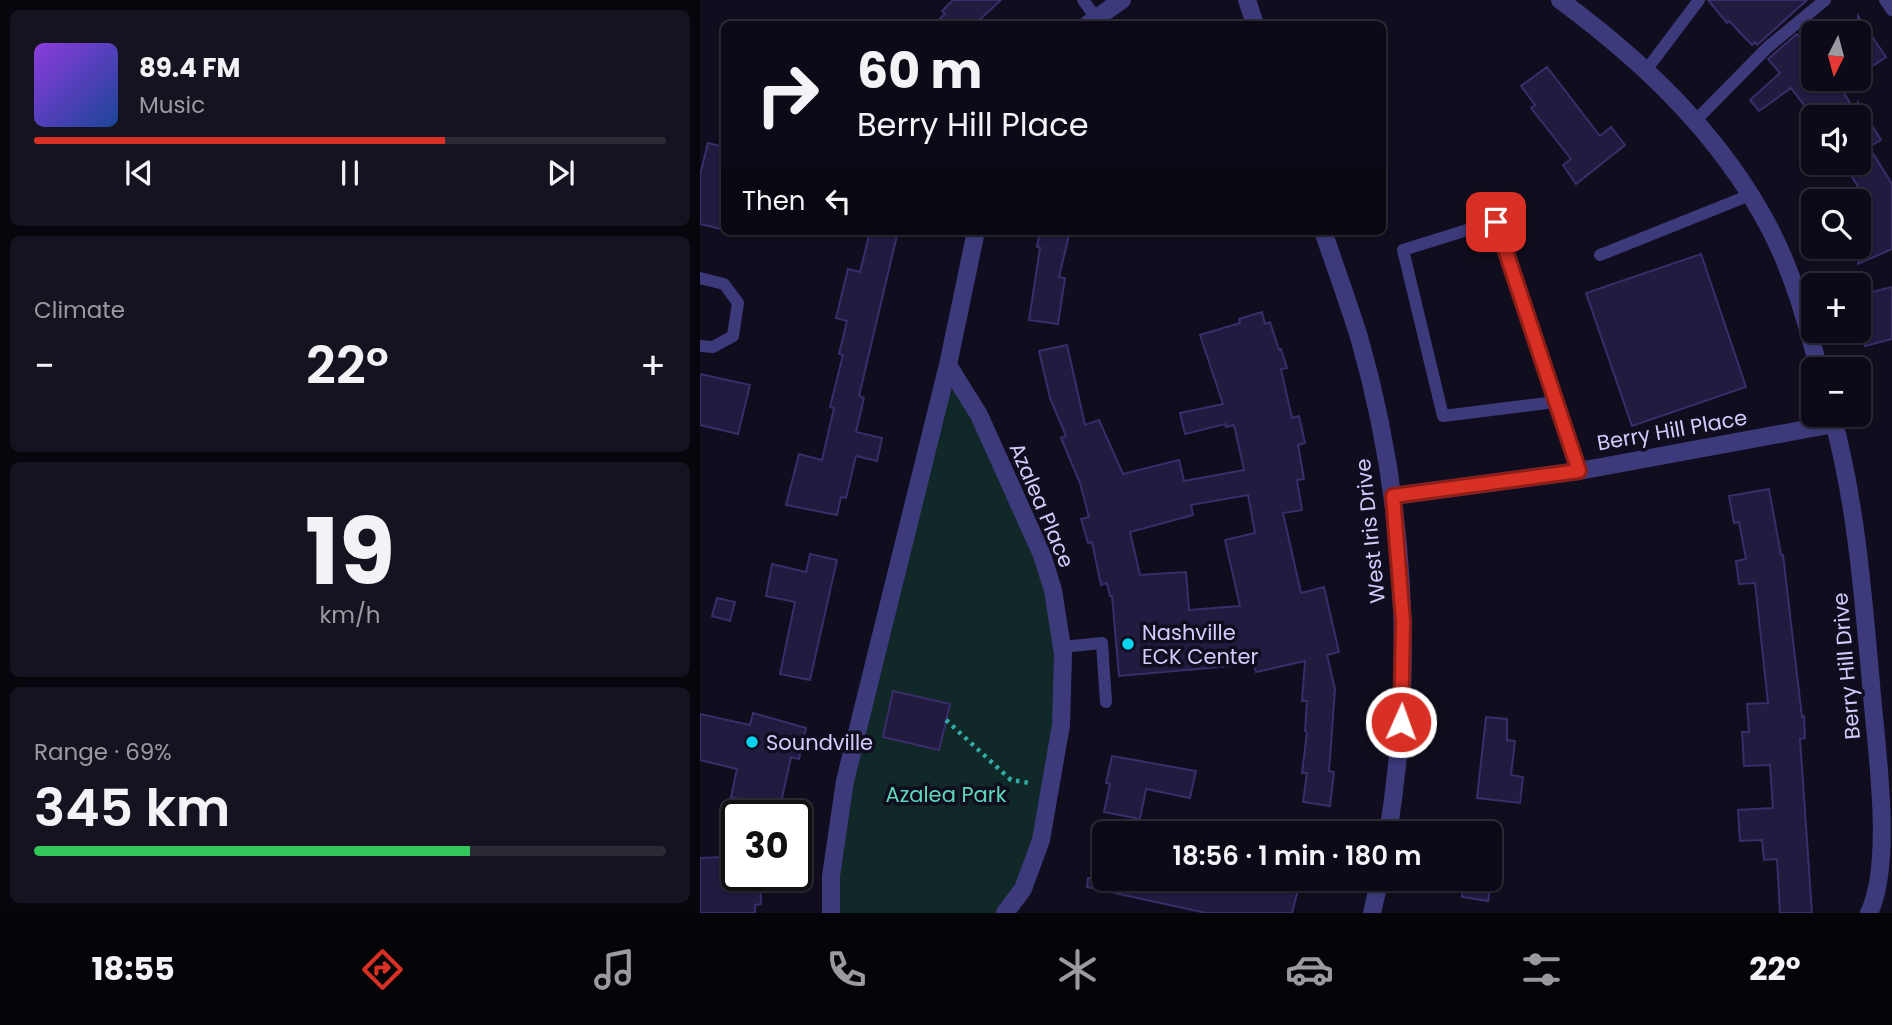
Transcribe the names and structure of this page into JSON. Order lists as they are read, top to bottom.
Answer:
{
  "streets": {
    "street": [
      "Berry Hill Place",
      "Azalea Place",
      "West Iris Drive",
      "Berry Hill Drive"
    ]
  },
  "crossings": [
    ["Berry Hill Place", "West Iris Drive"]
  ],
  "parks": ["Azalea Park"],
  "places": ["Nashville ECK Center", "Soundville"],
  "north": "bottom",
  "page": {
    "map_buttons": ["+", "−"],
    "turn": ["60 m", "Berry Hill Place"],
    "song": ["89.4 FM", "Music"],
    "then": "Then",
    "tile": [
      "Climate",
      ["19", "km/h"],
      ["Range · 69%", "345 km"]
    ],
    "heat": ["−", "22°", "+"],
    "limit": "30",
    "trip": "18:56 · 1 min · 180 m",
    "tabs": ["18:55", "22°"]
  }
}
